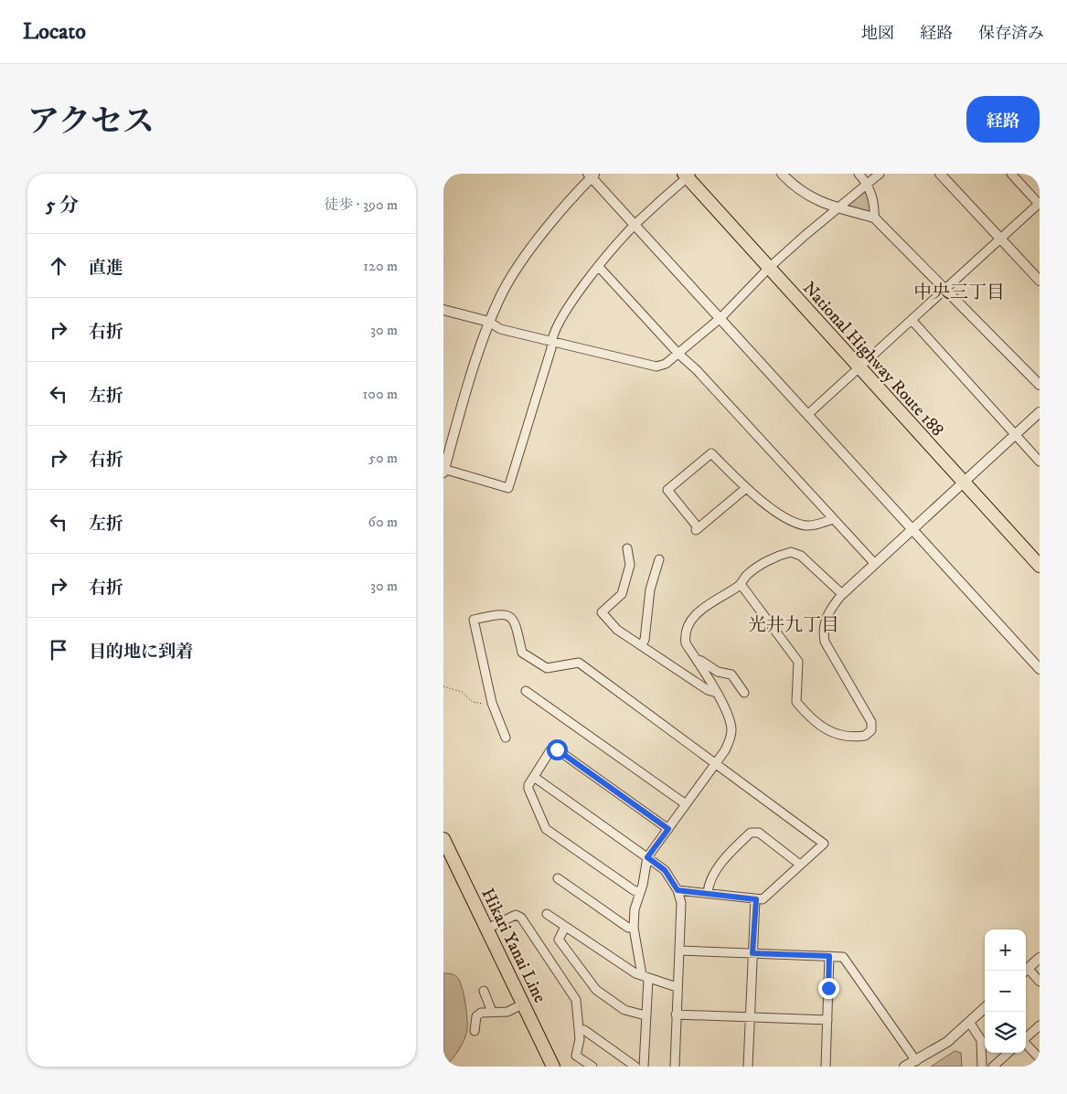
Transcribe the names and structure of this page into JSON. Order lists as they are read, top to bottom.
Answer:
{
  "streets": {
    "main road": ["National Highway Route 188", "Hikari Yanai Line"]
  },
  "districts": ["中央三丁目", "光井九丁目"],
  "page": {
    "header": "Locato",
    "nav": ["地図", "経路", "保存済み"],
    "title": "アクセス",
    "buttons": "経路",
    "heading": ["5 分", "徒歩 · 390 m"],
    "list": [
      ["直進", "120 m"],
      ["右折", "30 m"],
      ["左折", "100 m"],
      ["右折", "50 m"],
      ["左折", "60 m"],
      ["右折", "30 m"],
      "目的地に到着"
    ],
    "map_buttons": ["+", "−"]
  }
}
